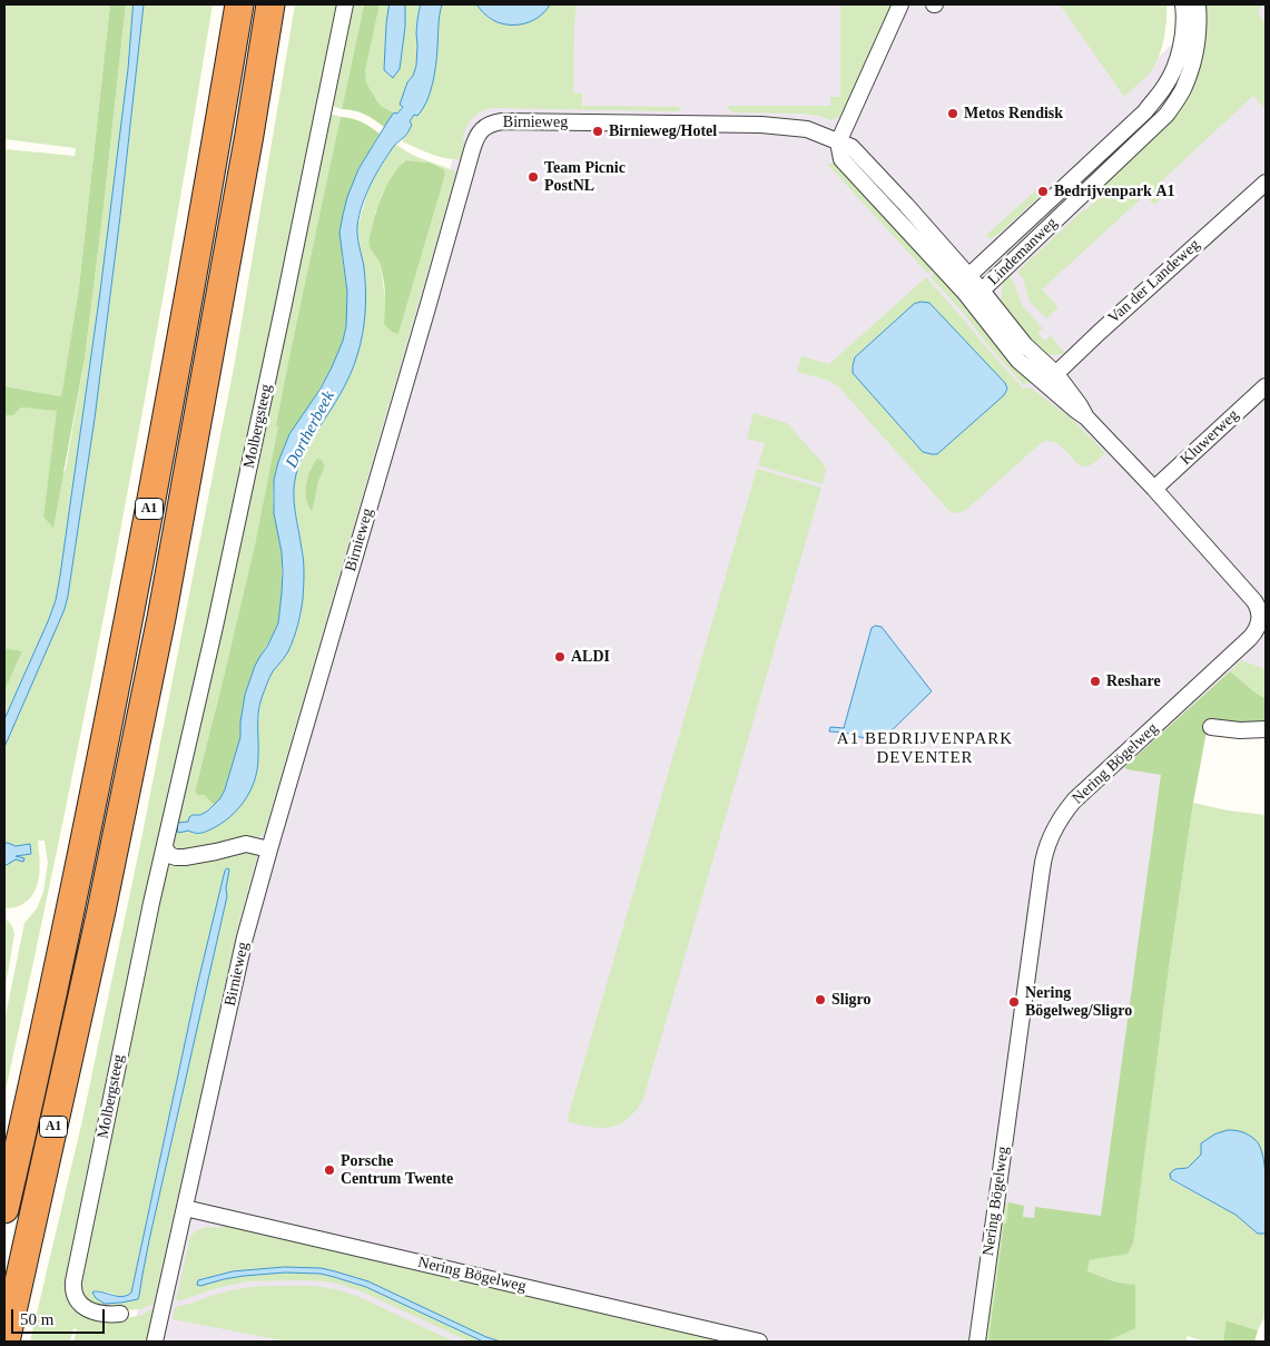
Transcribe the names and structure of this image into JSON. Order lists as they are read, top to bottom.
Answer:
{
  "streets": {
    "highway": ["A1"],
    "street": [
      "Birnieweg",
      "Lindemanweg",
      "Van der Landeweg",
      "Molbergsteeg",
      "Kluwerweg",
      "Nering Bögelweg"
    ]
  },
  "crossings": [
    ["Birnieweg", "Lindemanweg"],
    ["Birnieweg", "Nering Bögelweg"],
    ["Lindemanweg", "Nering Bögelweg"],
    ["Van der Landeweg", "Nering Bögelweg"],
    ["Kluwerweg", "Nering Bögelweg"]
  ],
  "districts": ["A1 BEDRIJVENPARK DEVENTER"],
  "water": ["Dortherbeek"],
  "places": [
    "Metos Rendisk",
    "Birnieweg/Hotel",
    "Team Picnic PostNL",
    "Bedrijvenpark A1",
    "ALDI",
    "Reshare",
    "Sligro",
    "Nering Bögelweg/Sligro",
    "Porsche Centrum Twente"
  ],
  "scale_bar": "50 m"
}
